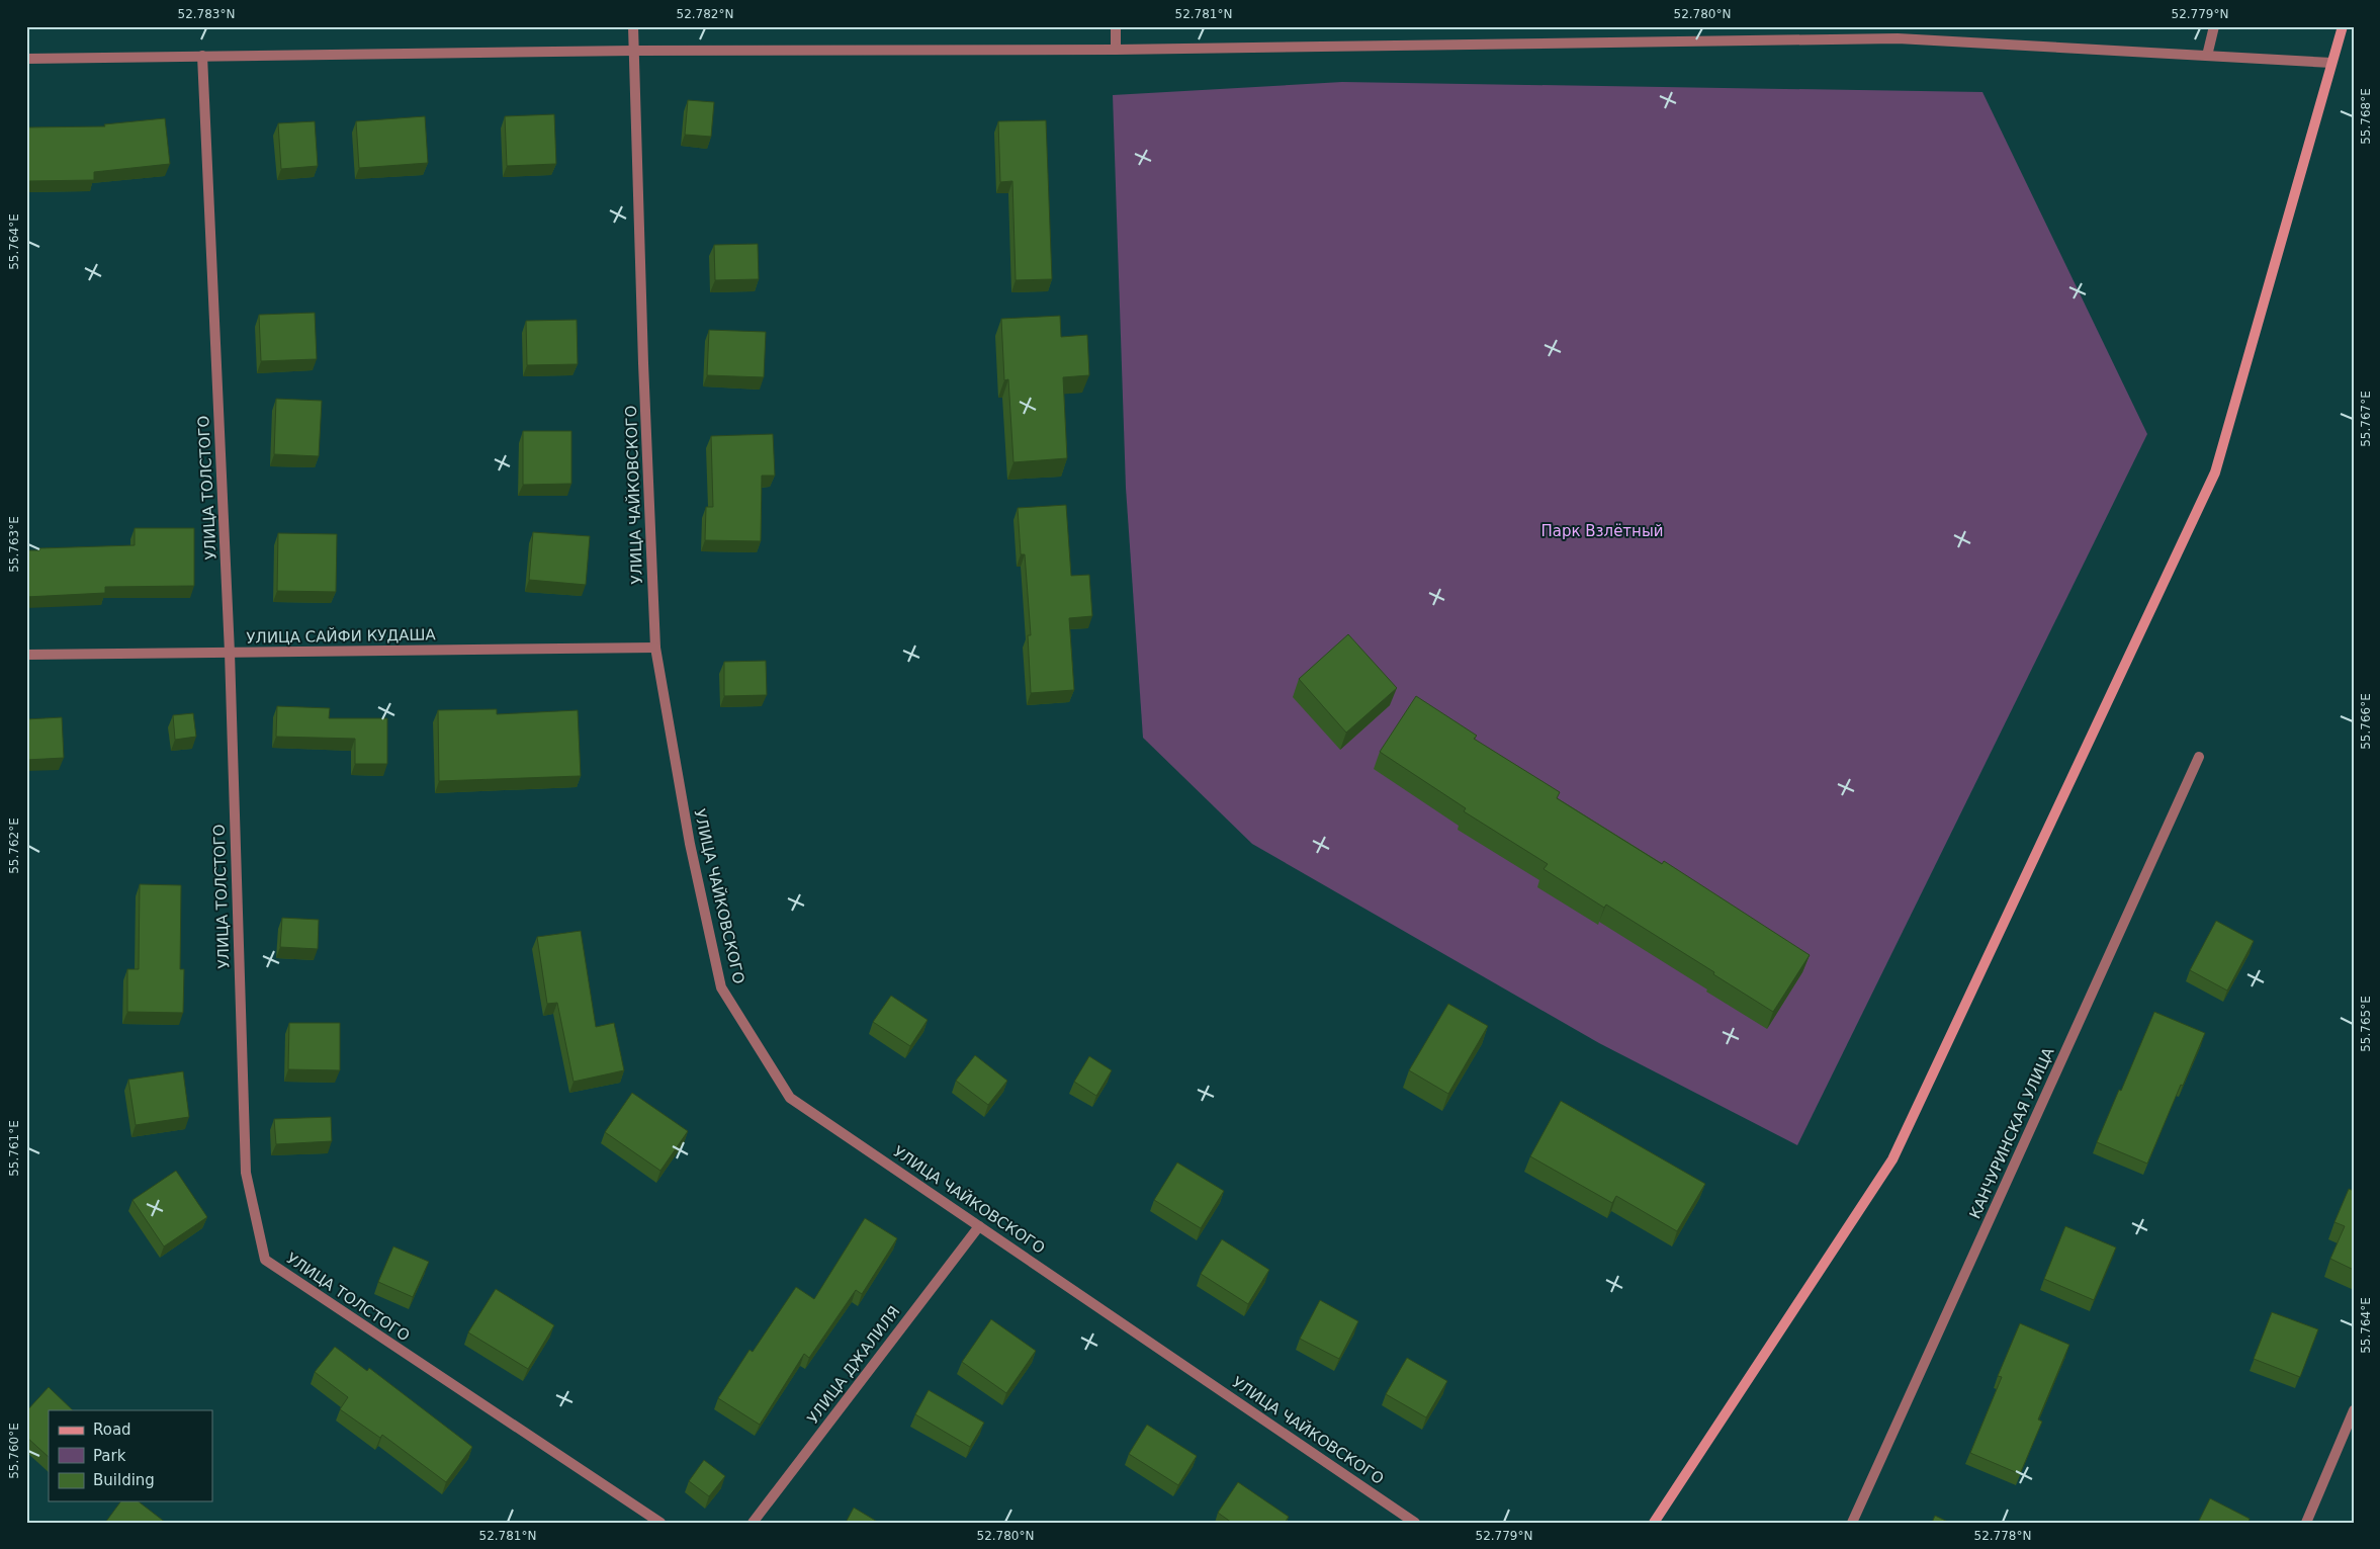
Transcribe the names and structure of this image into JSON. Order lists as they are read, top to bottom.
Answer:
{
  "streets": {
    "street": [
      "УЛИЦА ТОЛСТОГО",
      "УЛИЦА ЧАЙКОВСКОГО",
      "УЛИЦА САЙФИ КУДАША",
      "КАНЧУРИНСКАЯ УЛИЦА",
      "УЛИЦА ДЖАЛИЛЯ"
    ]
  },
  "crossings": [
    ["УЛИЦА ТОЛСТОГО", "УЛИЦА САЙФИ КУДАША"],
    ["УЛИЦА ЧАЙКОВСКОГО", "УЛИЦА САЙФИ КУДАША"],
    ["УЛИЦА ЧАЙКОВСКОГО", "УЛИЦА ДЖАЛИЛЯ"]
  ],
  "parks": ["Парк Взлётный"],
  "legend": ["Road", "Park", "Building"],
  "coordinates": [
    "52.783°N",
    "52.782°N",
    "52.781°N",
    "52.780°N",
    "52.779°N",
    "55.768°E",
    "55.764°E",
    "55.767°E",
    "55.763°E",
    "55.766°E",
    "55.762°E",
    "55.765°E",
    "55.761°E",
    "55.760°E",
    "52.778°N"
  ]
}
